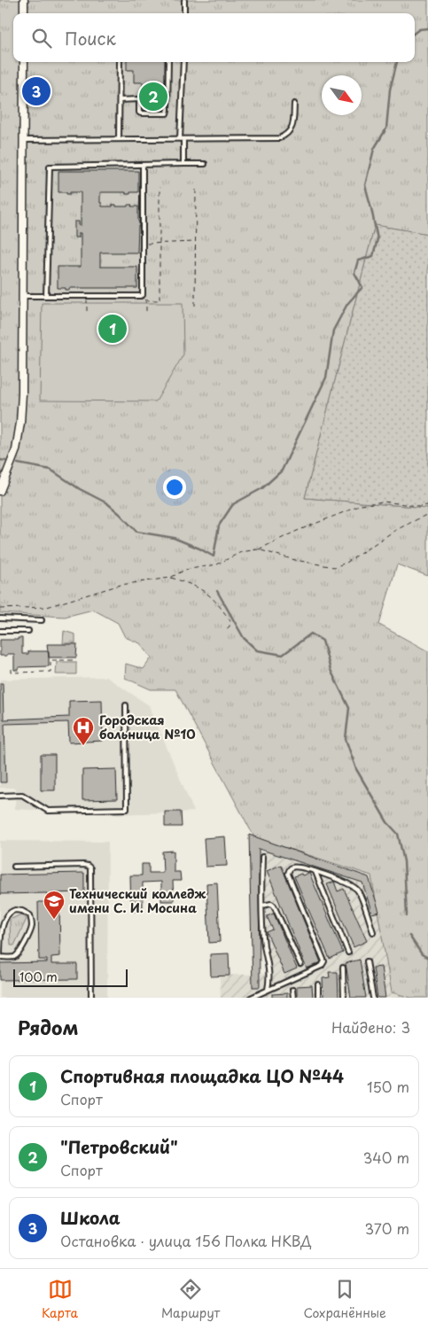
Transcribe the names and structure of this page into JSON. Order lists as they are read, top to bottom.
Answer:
{
  "places": {
    "hospital": ["Городская больница №10"],
    "school or university": ["Технический колледж имени С. И. Мосина"]
  },
  "scale_bar": "100 m",
  "north": "bottom right",
  "page": {
    "search": "Поиск",
    "pins": ["3", "2", "1"],
    "scale": "100 m",
    "heading": ["Рядом", "Найдено: 3"],
    "list": [
      {
        "mark": "1",
        "name": "Спортивная площадка ЦО №44",
        "note": "Спорт",
        "value": "150 m"
      },
      {
        "mark": "2",
        "name": "\"Петровский\"",
        "note": "Спорт",
        "value": "340 m"
      },
      {
        "mark": "3",
        "name": "Школа",
        "note": "Остановка · улица 156 Полка НКВД",
        "value": "370 m"
      }
    ],
    "nav": ["Карта", "Маршрут", "Сохранённые"]
  }
}
